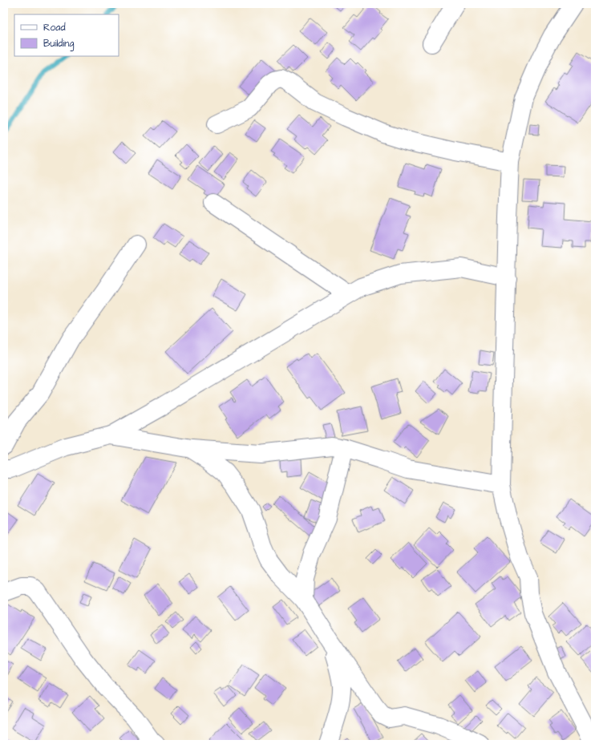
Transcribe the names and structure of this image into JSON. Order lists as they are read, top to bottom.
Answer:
{
  "legend": ["Road", "Building"]
}
